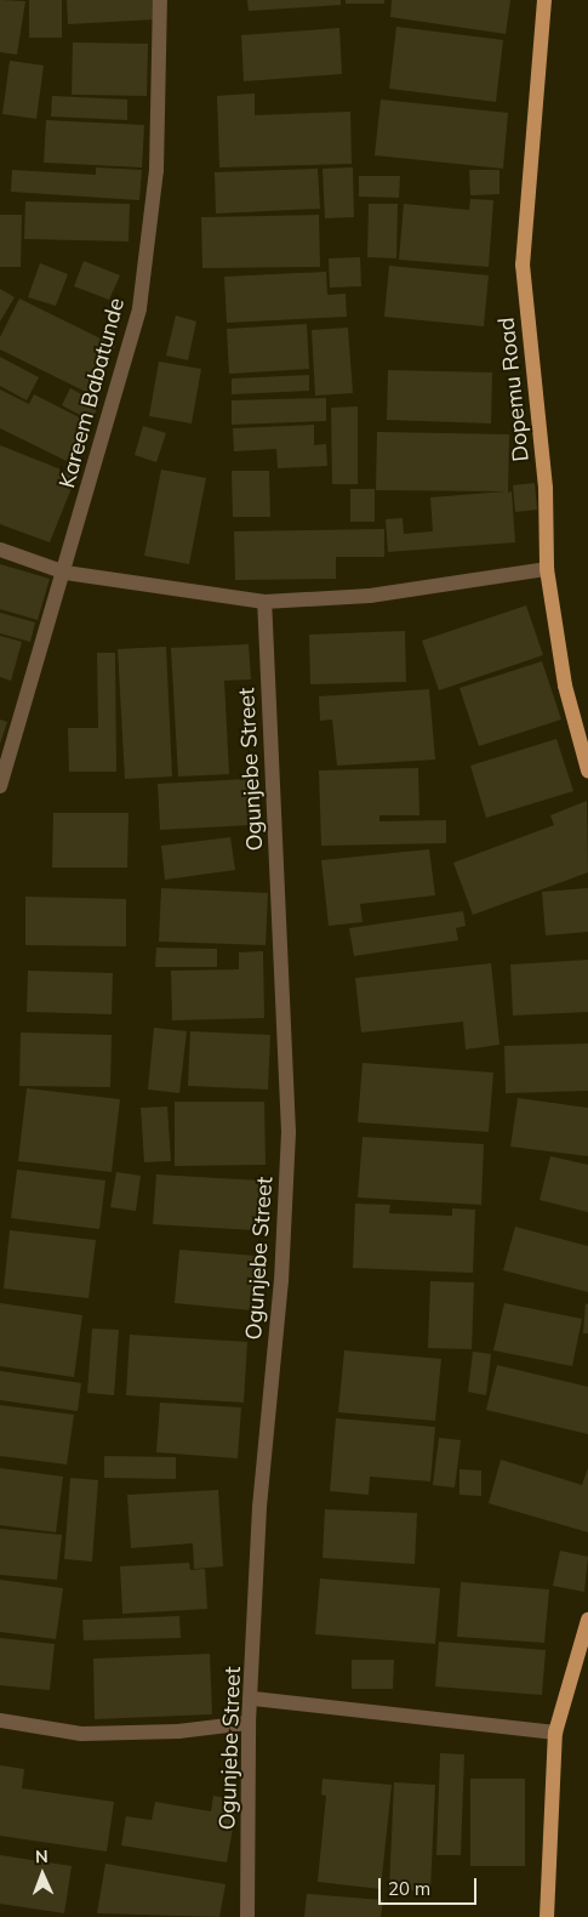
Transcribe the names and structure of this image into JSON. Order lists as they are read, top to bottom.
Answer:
{
  "streets": {
    "main road": ["Dopemu Road"],
    "street": ["Kareem Babatunde", "Ogunjebe Street"]
  },
  "scale_bar": "20 m",
  "north": "top"
}
